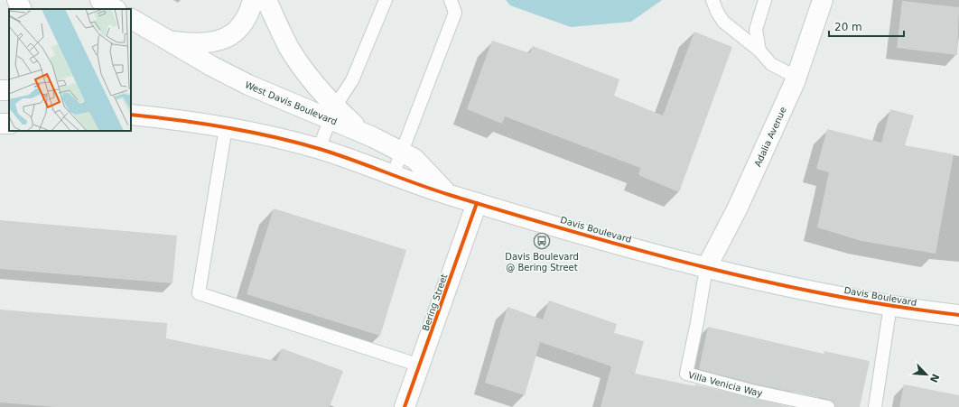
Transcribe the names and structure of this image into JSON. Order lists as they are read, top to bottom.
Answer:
{
  "streets": {
    "street": [
      "West Davis Boulevard",
      "Adalia Avenue",
      "Davis Boulevard",
      "Bering Street"
    ],
    "lane": ["Villa Venicia Way"]
  },
  "crossings": [
    ["Adalia Avenue", "Davis Boulevard"],
    ["Adalia Avenue", "Villa Venicia Way"],
    ["Davis Boulevard", "Bering Street"],
    ["Davis Boulevard", "Villa Venicia Way"]
  ],
  "places": {
    "bus stop": ["Davis Boulevard @ Bering Street"]
  },
  "scale_bar": "20 m",
  "north": "bottom right"
}
